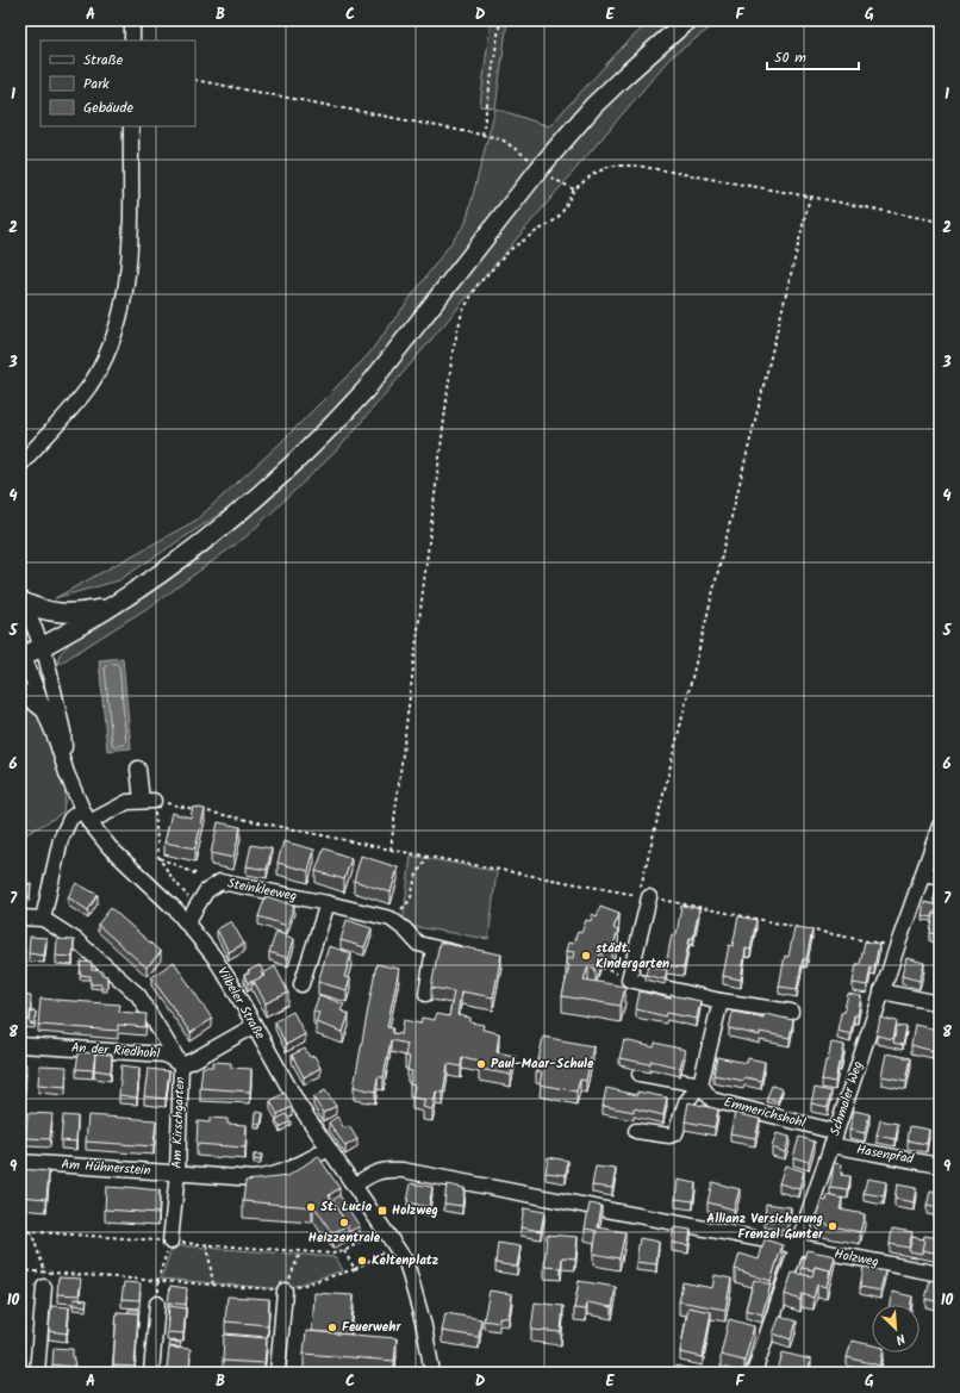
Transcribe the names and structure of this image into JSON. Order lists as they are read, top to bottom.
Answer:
{
  "streets": {
    "street": [
      "Steinkleeweg",
      "Vilbeler Straße",
      "An der Riedhohl",
      "Schmaler Weg",
      "Emmerichshohl",
      "Am Kirschgarten",
      "Hasenpfad",
      "Am Hühnerstein",
      "Holzweg"
    ]
  },
  "crossings": [
    ["Steinkleeweg", "Vilbeler Straße"],
    ["Vilbeler Straße", "Am Hühnerstein"],
    ["Vilbeler Straße", "Holzweg"],
    ["An der Riedhohl", "Am Kirschgarten"],
    ["Schmaler Weg", "Emmerichshohl"],
    ["Schmaler Weg", "Hasenpfad"],
    ["Schmaler Weg", "Holzweg"],
    ["Emmerichshohl", "Hasenpfad"],
    ["Am Kirschgarten", "Am Hühnerstein"]
  ],
  "places": {
    "other": [
      "städt. Kindergarten",
      "Paul-Maar-Schule",
      "St. Lucia",
      "Heizzentrale",
      "Allianz Versicherung Frenzel Gunter",
      "Keltenplatz",
      "Feuerwehr"
    ],
    "transit": ["Holzweg"]
  },
  "legend": ["Straße", "Park", "Gebäude"],
  "scale_bar": "50 m",
  "north": "bottom right",
  "grid": {
    "columns": [
      "A",
      "B",
      "C",
      "D",
      "E",
      "F",
      "G"
    ],
    "rows": [
      "1",
      "2",
      "3",
      "4",
      "5",
      "6",
      "7",
      "8",
      "9",
      "10"
    ]
  }
}
